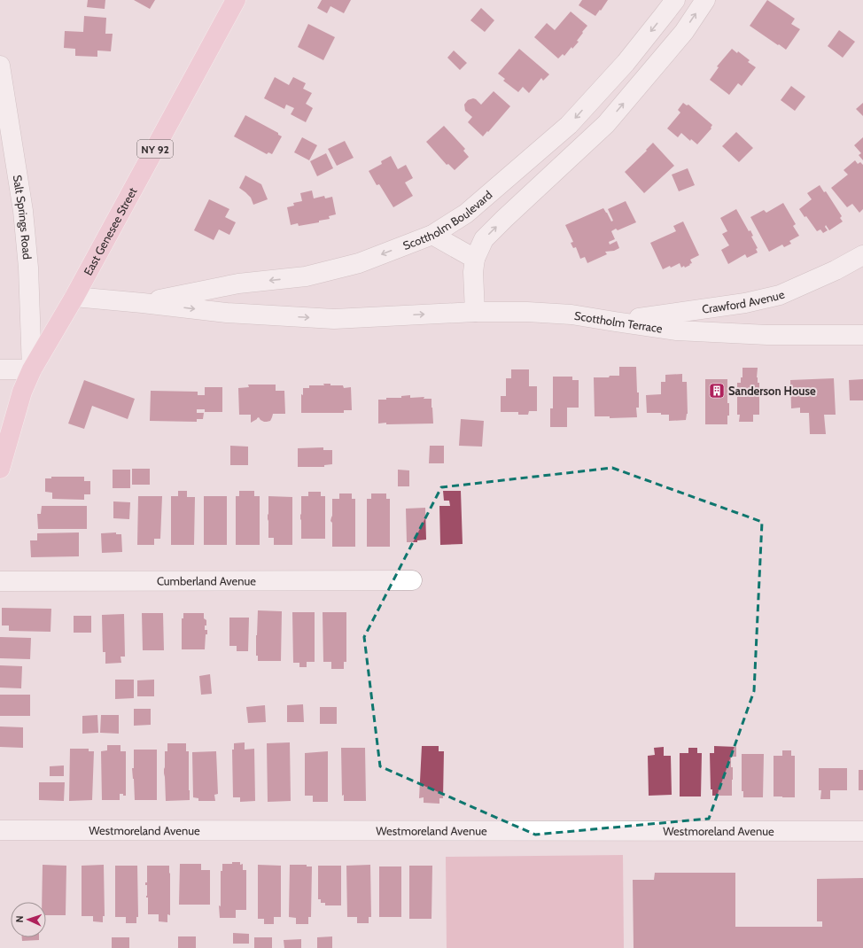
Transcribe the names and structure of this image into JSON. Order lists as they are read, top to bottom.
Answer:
{
  "streets": {
    "main road": ["NY 92", "East Genesee Street"],
    "street": [
      "Salt Springs Road",
      "Scottholm Boulevard",
      "Crawford Avenue",
      "Scottholm Terrace",
      "Cumberland Avenue",
      "Westmoreland Avenue"
    ]
  },
  "crossings": [
    ["Salt Springs Road", "East Genesee Street"],
    ["Scottholm Boulevard", "East Genesee Street"],
    ["Scottholm Boulevard", "Scottholm Terrace"],
    ["Crawford Avenue", "Scottholm Terrace"]
  ],
  "places": {
    "building": ["Sanderson House"]
  },
  "north": "left"
}
